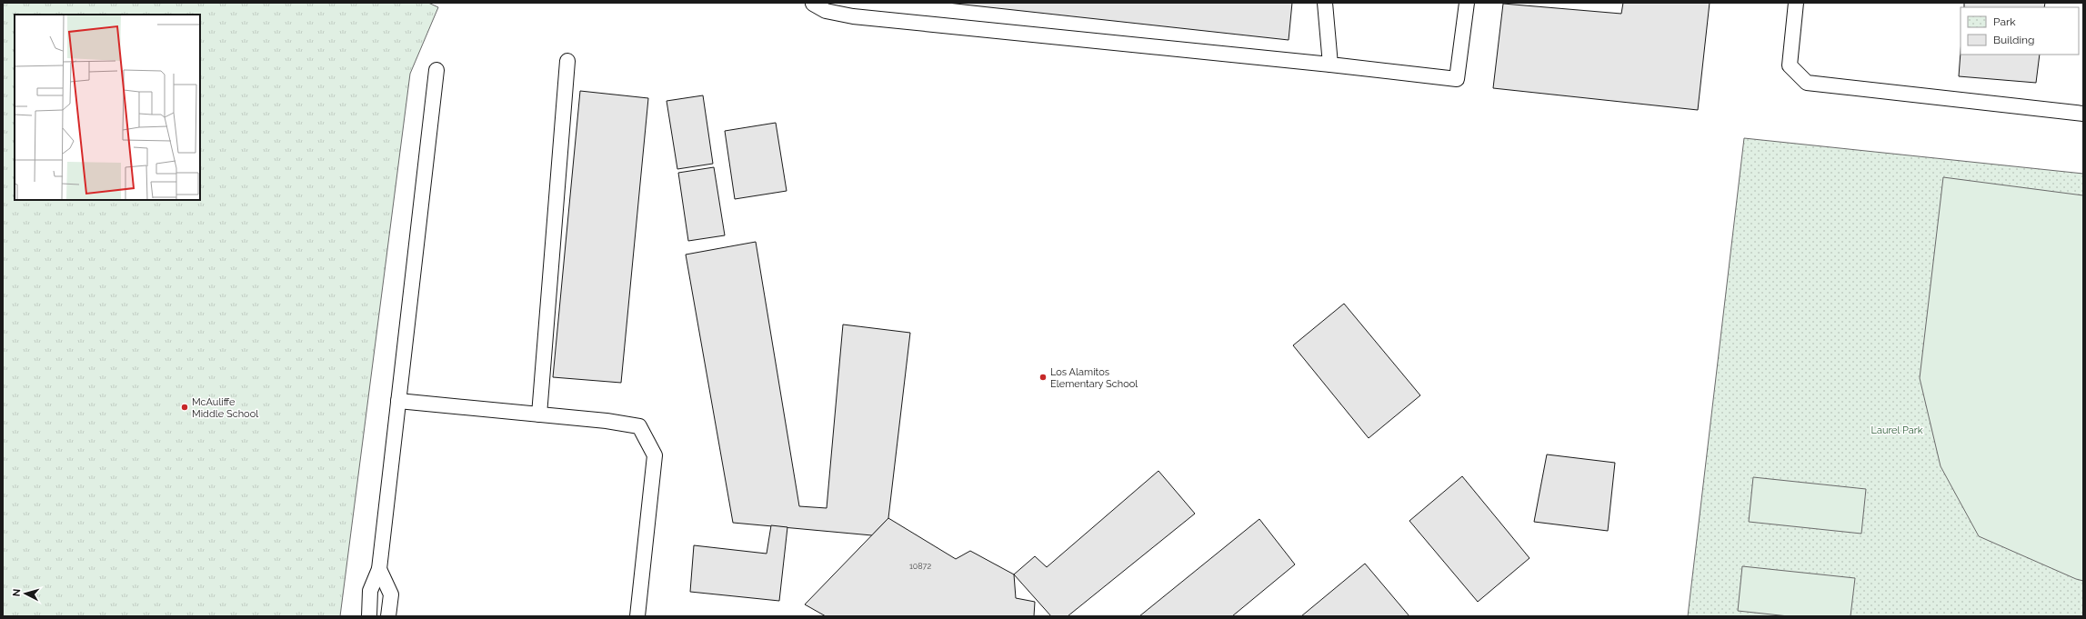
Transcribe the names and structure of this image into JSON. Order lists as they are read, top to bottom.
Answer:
{
  "parks": ["Laurel Park"],
  "places": ["Los Alamitos Elementary School", "McAuliffe Middle School"],
  "house_numbers": ["10872"],
  "legend": ["Park", "Building"],
  "north": "left"
}
